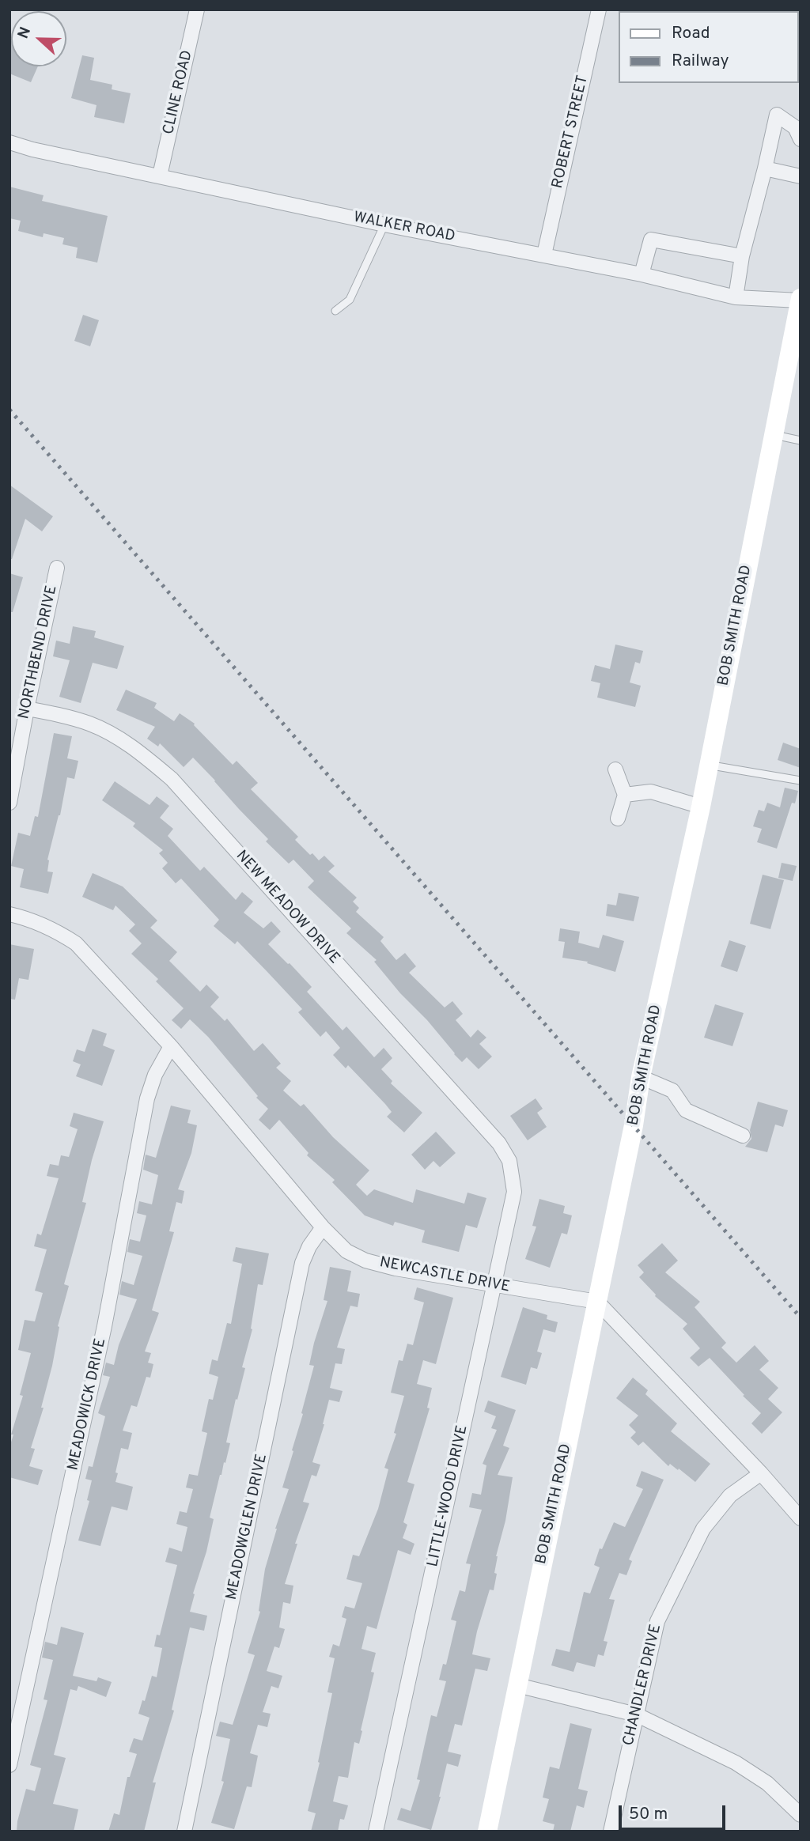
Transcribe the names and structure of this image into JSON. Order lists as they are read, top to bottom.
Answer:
{
  "streets": {
    "street": [
      "CLINE ROAD",
      "ROBERT STREET",
      "WALKER ROAD",
      "BOB SMITH ROAD",
      "NORTHBEND DRIVE",
      "NEW MEADOW DRIVE",
      "NEWCASTLE DRIVE",
      "MEADOWICK DRIVE",
      "LITTLE-WOOD DRIVE",
      "MEADOWGLEN DRIVE",
      "CHANDLER DRIVE"
    ]
  },
  "crossings": [
    ["CLINE ROAD", "WALKER ROAD"],
    ["ROBERT STREET", "WALKER ROAD"],
    ["WALKER ROAD", "BOB SMITH ROAD"],
    ["BOB SMITH ROAD", "NEWCASTLE DRIVE"],
    ["NORTHBEND DRIVE", "NEW MEADOW DRIVE"],
    ["NEW MEADOW DRIVE", "LITTLE-WOOD DRIVE"],
    ["NEWCASTLE DRIVE", "MEADOWICK DRIVE"],
    ["NEWCASTLE DRIVE", "LITTLE-WOOD DRIVE"],
    ["NEWCASTLE DRIVE", "MEADOWGLEN DRIVE"]
  ],
  "legend": ["Road", "Railway"],
  "scale_bar": "50 m",
  "north": "left"
}
